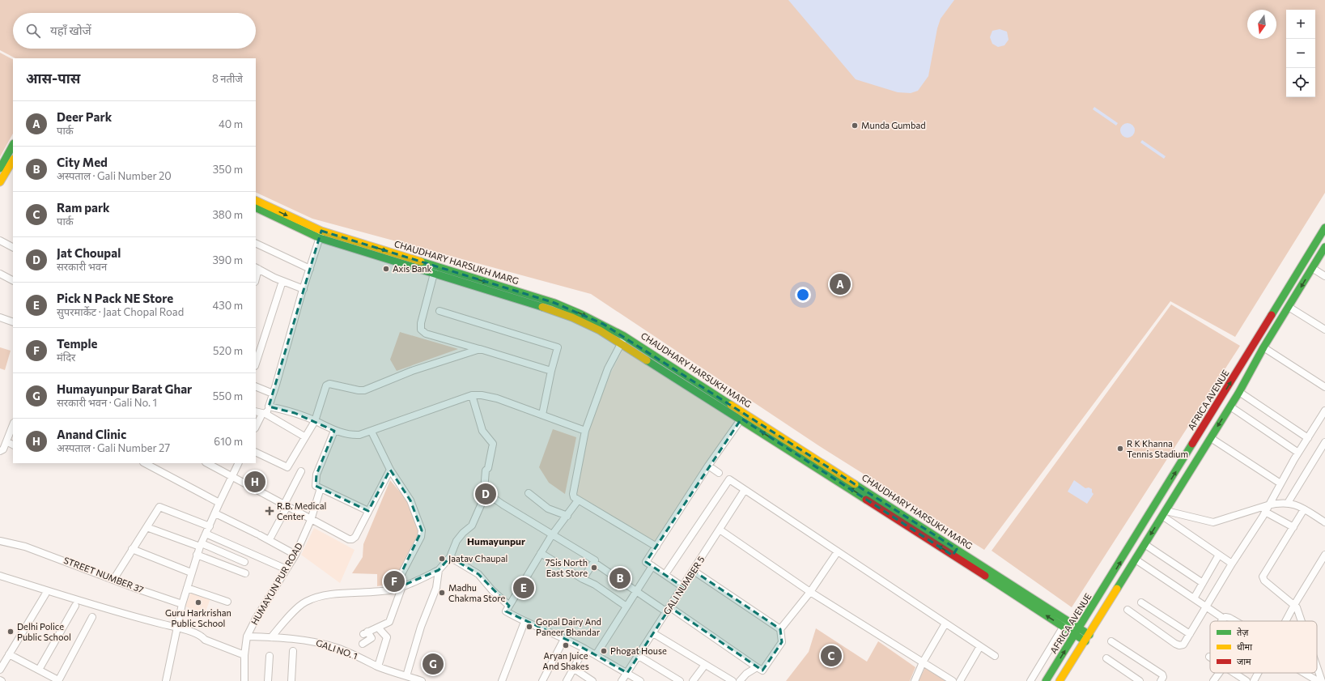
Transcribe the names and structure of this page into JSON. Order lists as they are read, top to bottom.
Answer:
{
  "streets": {
    "street": [
      "CHAUDHARY HARSUKH MARG",
      "AFRICA AVENUE",
      "STREET NUMBER 37",
      "HUMAYUN PUR ROAD",
      "GALI NUMBER 5",
      "GALI NO. 1"
    ]
  },
  "crossings": [
    ["CHAUDHARY HARSUKH MARG", "AFRICA AVENUE"],
    ["HUMAYUN PUR ROAD", "GALI NO. 1"]
  ],
  "districts": ["Humayunpur"],
  "places": {
    "other": [
      "Munda Gumbad",
      "Axis Bank",
      "R K Khanna Tennis Stadium",
      "Jaatav Chaupal",
      "7Sis North East Store",
      "Madhu Chakma Store",
      "Guru Harkrishan Public School",
      "Gopal Dairy And Paneer Bhandar",
      "Delhi Police Public School",
      "Aryan Juice And Shakes",
      "Phogat House"
    ],
    "health": ["R.B. Medical Center"]
  },
  "legend": ["तेज़", "धीमा", "जाम"],
  "north": "bottom",
  "page": {
    "map_buttons": ["+", "−"],
    "search": "यहाँ खोजें",
    "heading": ["आस-पास", "8 नतीजे"],
    "list": [
      {
        "mark": "A",
        "name": "Deer Park",
        "note": "पार्क",
        "value": "40 m"
      },
      {
        "mark": "B",
        "name": "City Med",
        "note": "अस्पताल · Gali Number 20",
        "value": "350 m"
      },
      {
        "mark": "C",
        "name": "Ram park",
        "note": "पार्क",
        "value": "380 m"
      },
      {
        "mark": "D",
        "name": "Jat Choupal",
        "note": "सरकारी भवन",
        "value": "390 m"
      },
      {
        "mark": "E",
        "name": "Pick N Pack NE Store",
        "note": "सुपरमार्केट · Jaat Chopal Road",
        "value": "430 m"
      },
      {
        "mark": "F",
        "name": "Temple",
        "note": "मंदिर",
        "value": "520 m"
      },
      {
        "mark": "G",
        "name": "Humayunpur Barat Ghar",
        "note": "सरकारी भवन · Gali No. 1",
        "value": "550 m"
      },
      {
        "mark": "H",
        "name": "Anand Clinic",
        "note": "अस्पताल · Gali Number 27",
        "value": "610 m"
      }
    ],
    "pins": [
      "A",
      "H",
      "D",
      "B",
      "F",
      "E",
      "C",
      "G"
    ]
  }
}
